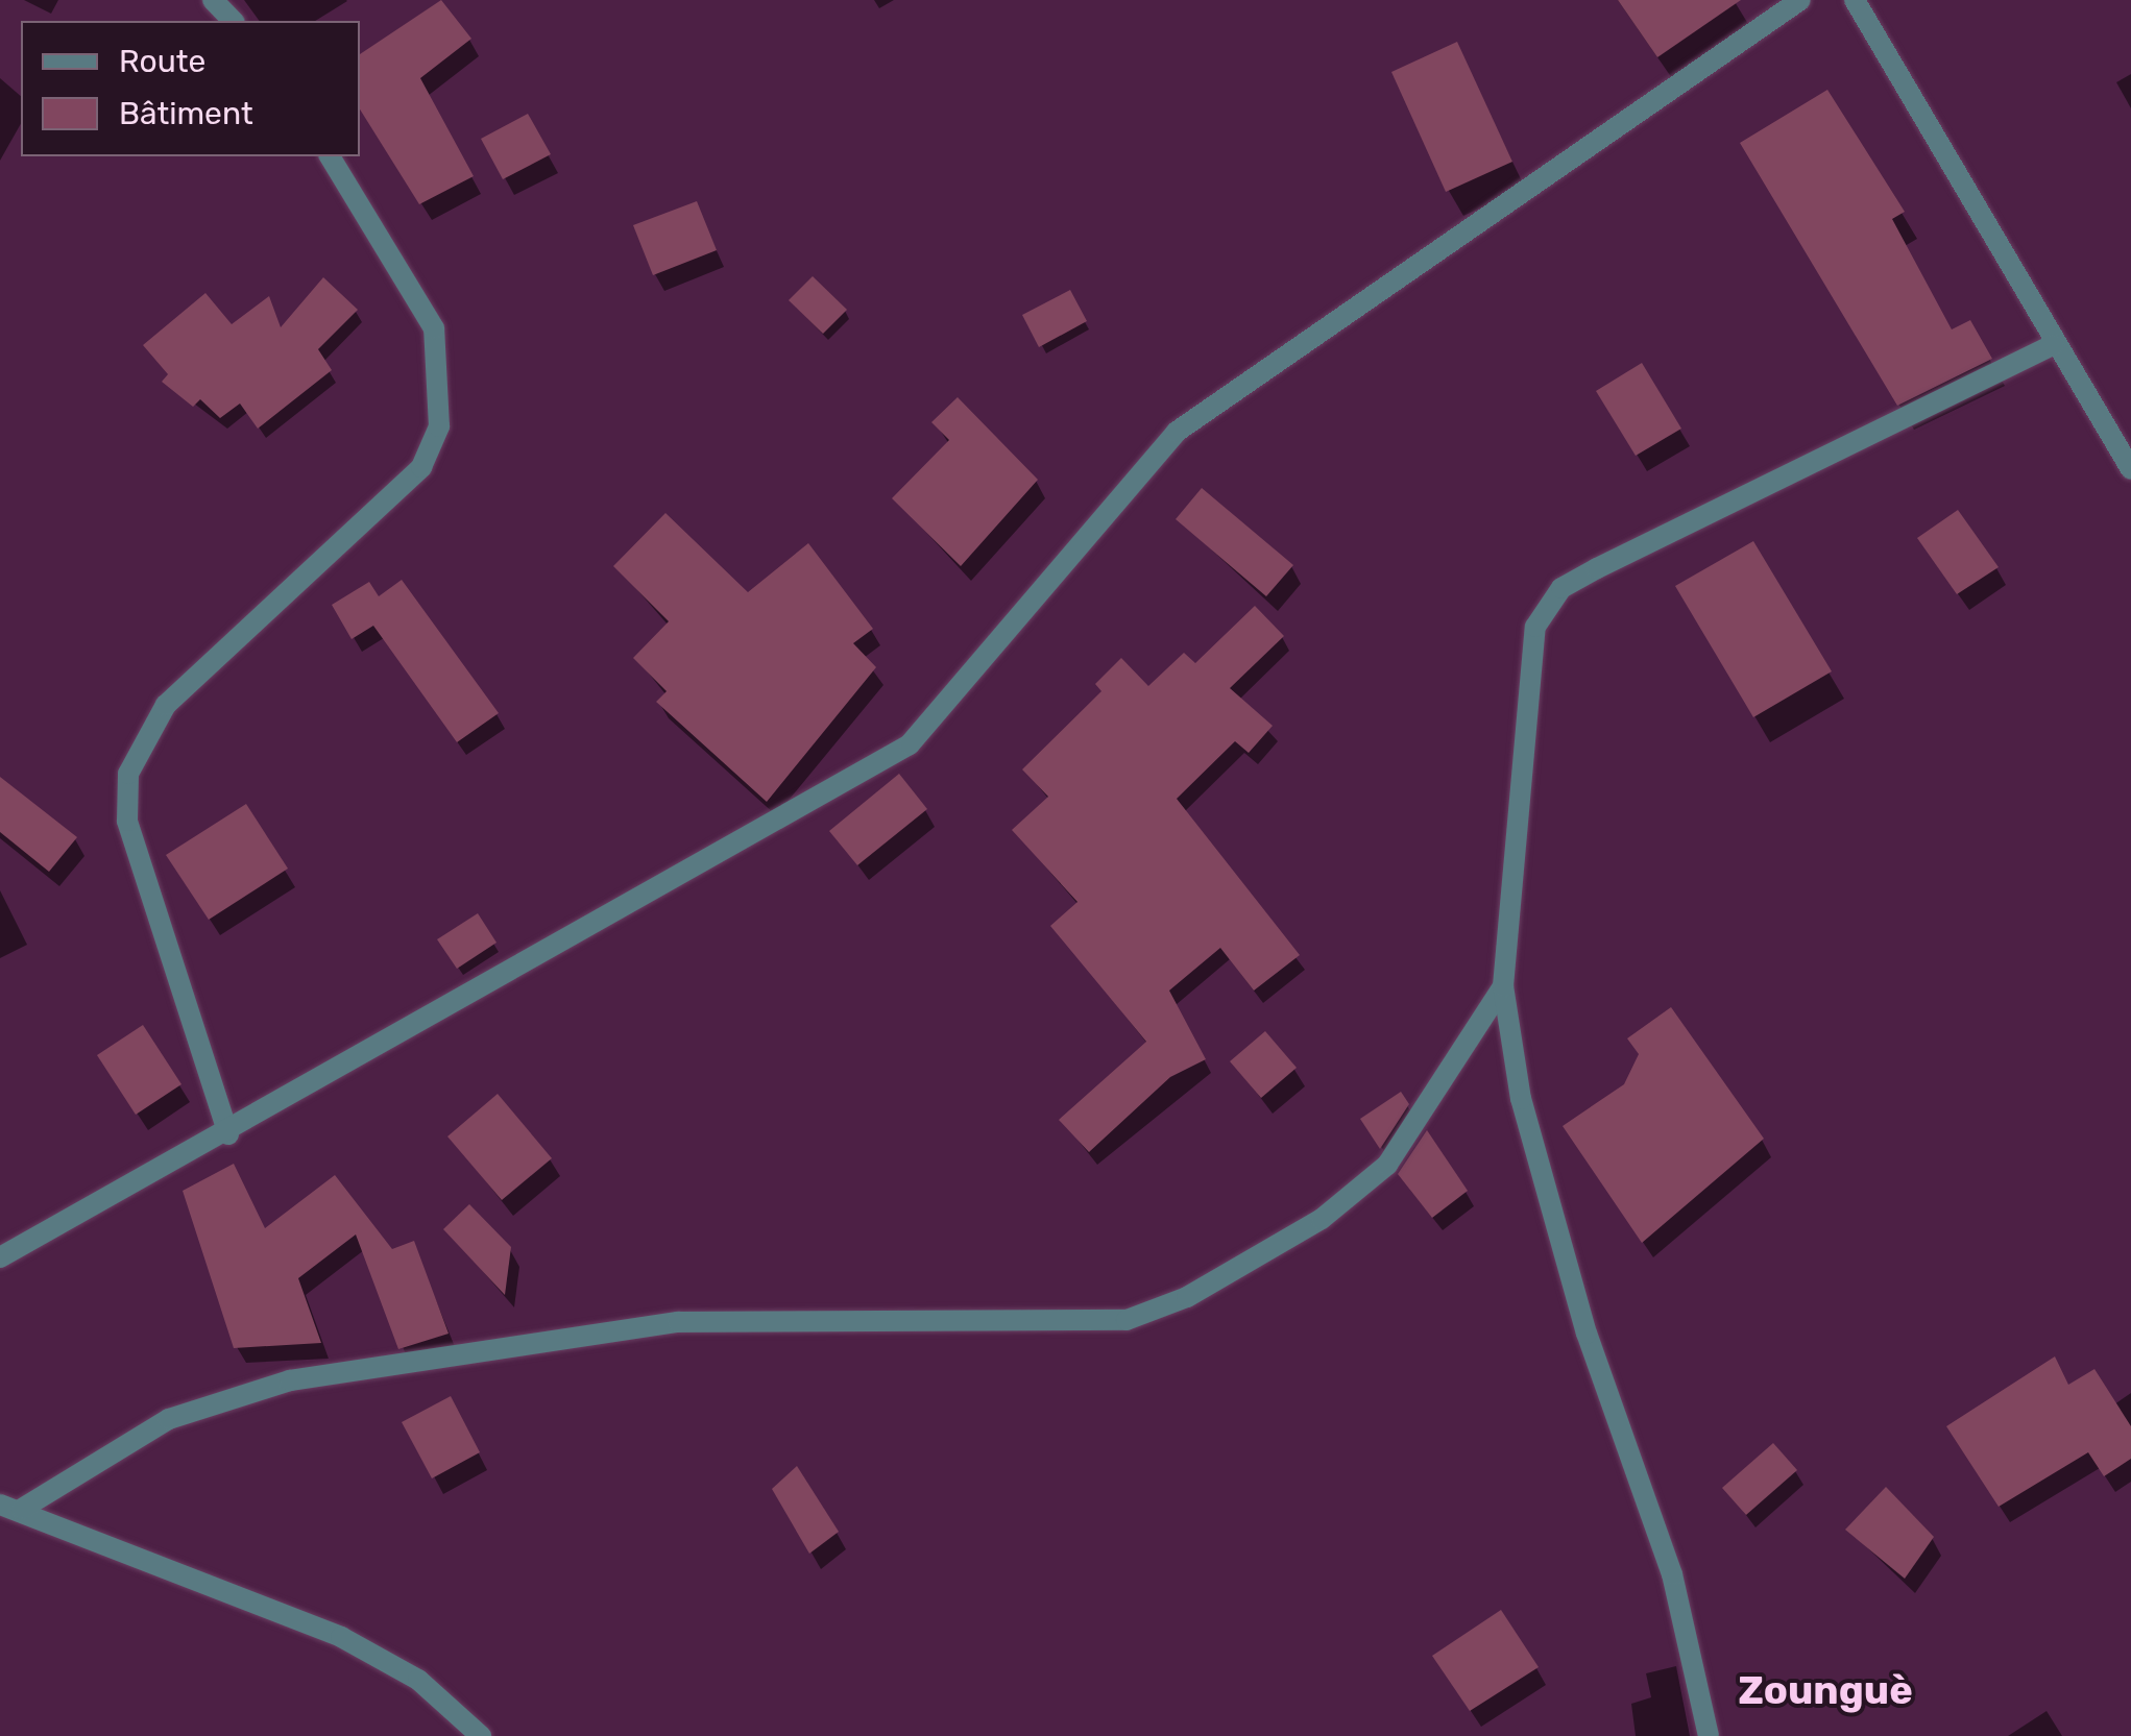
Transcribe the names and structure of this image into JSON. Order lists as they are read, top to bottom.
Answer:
{
  "districts": ["Zounguè"],
  "legend": ["Route", "Bâtiment"]
}
